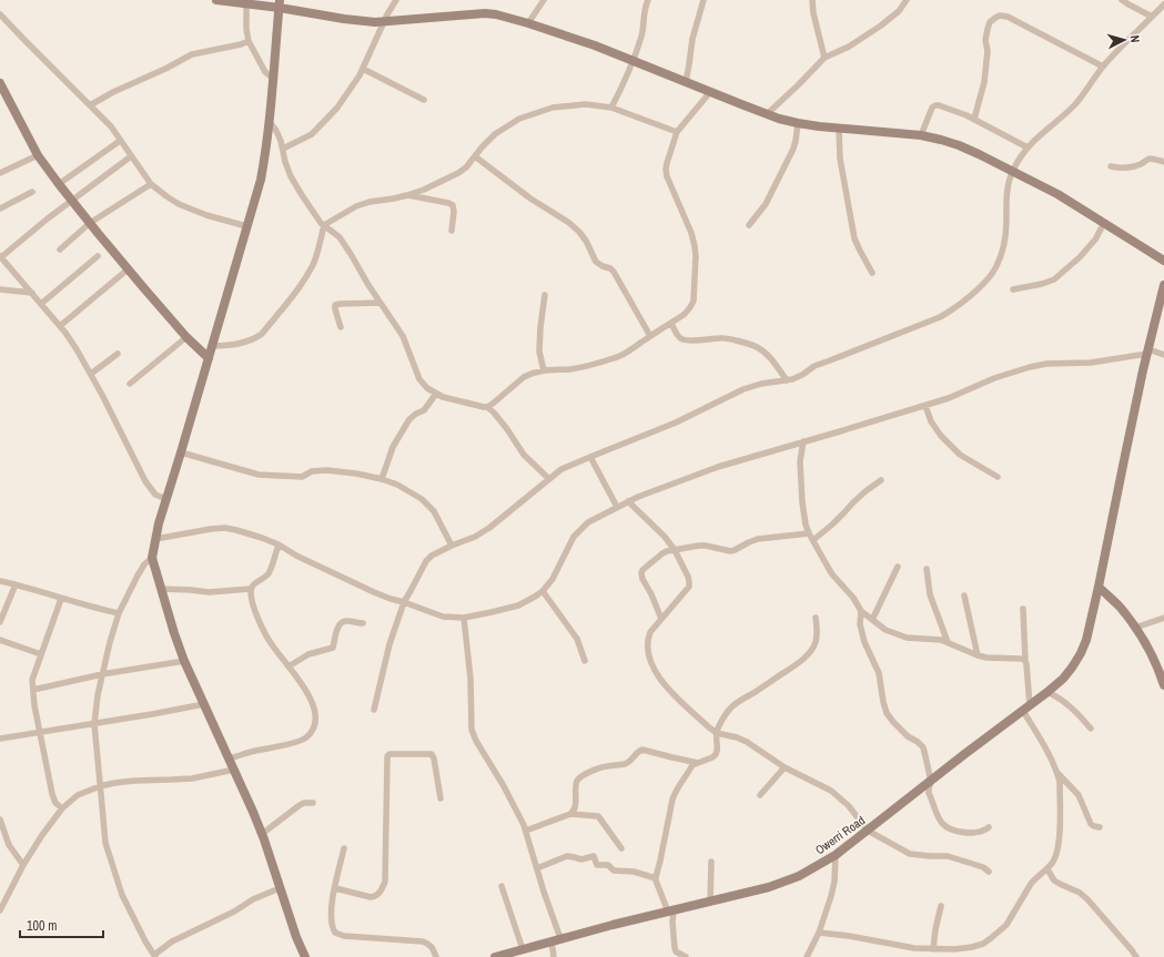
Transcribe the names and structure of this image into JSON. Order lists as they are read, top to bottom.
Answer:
{
  "streets": {
    "main road": ["Owerri Road"]
  },
  "scale_bar": "100 m",
  "north": "right"
}
